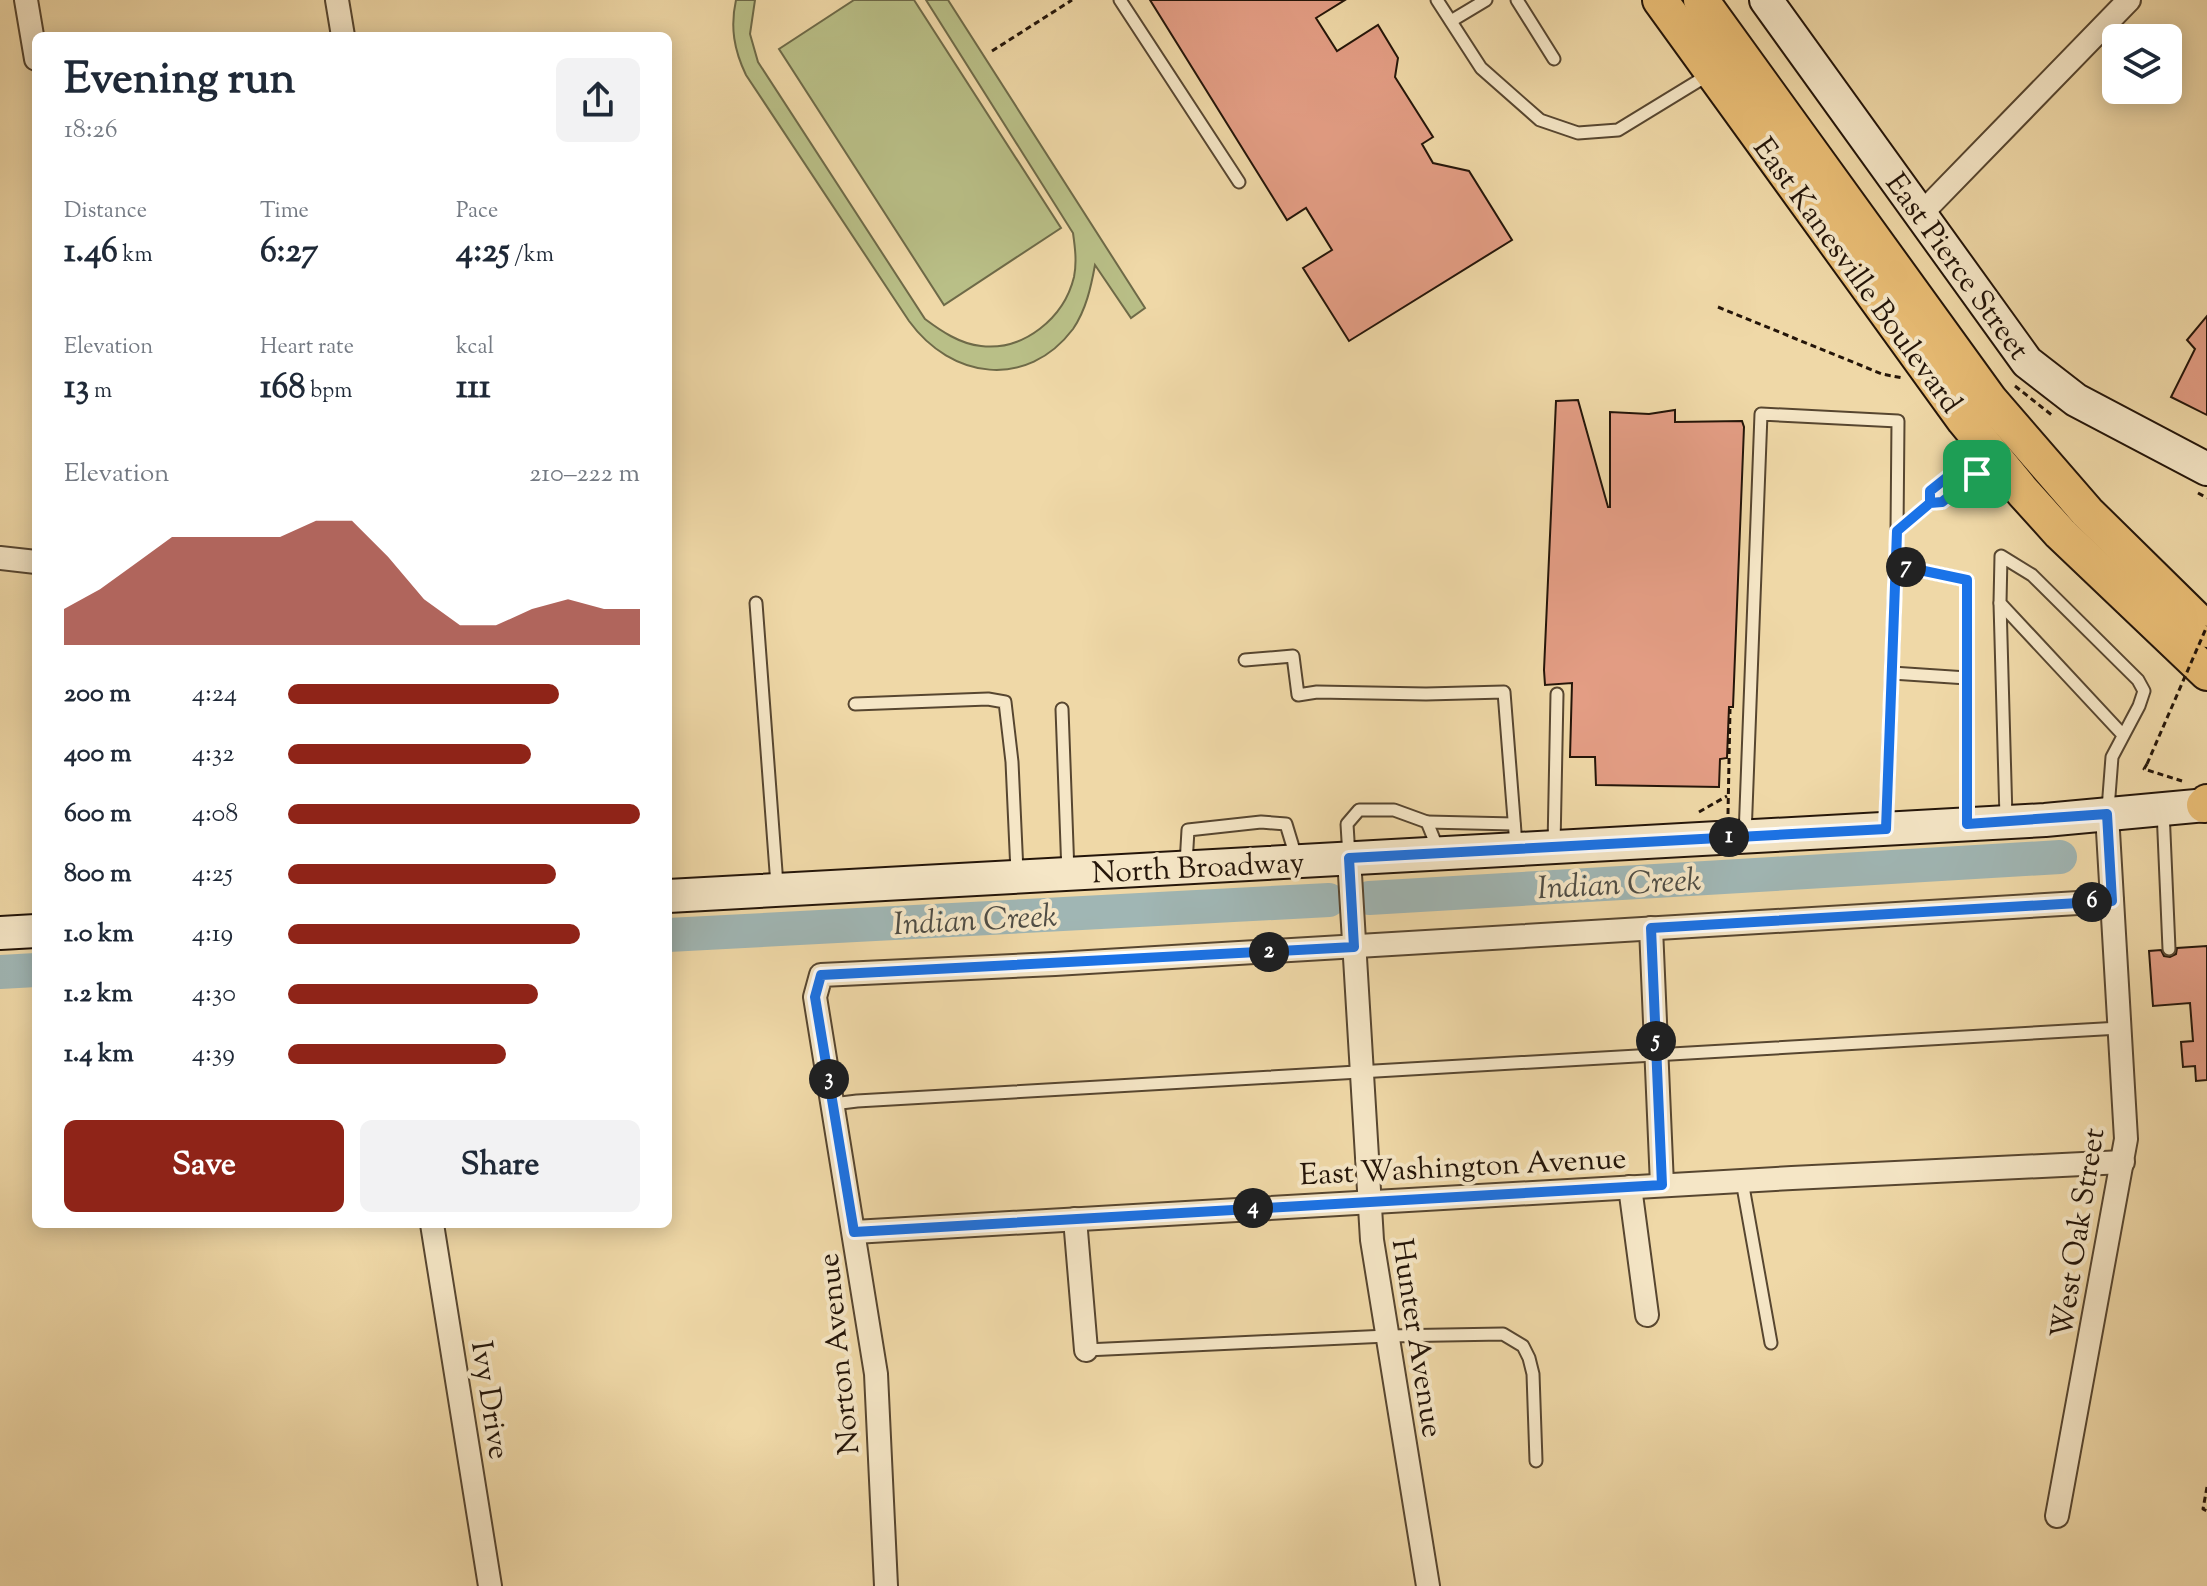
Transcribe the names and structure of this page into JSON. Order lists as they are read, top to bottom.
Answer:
{
  "streets": {
    "main road": ["East Pierce Street", "East Kanesville Boulevard", "North Broadway"],
    "street": [
      "East Washington Avenue",
      "West Oak Street",
      "Hunter Avenue",
      "Norton Avenue",
      "Ivy Drive"
    ]
  },
  "crossings": [
    ["North Broadway", "West Oak Street"],
    ["North Broadway", "Hunter Avenue"],
    ["East Washington Avenue", "West Oak Street"],
    ["East Washington Avenue", "Hunter Avenue"],
    ["East Washington Avenue", "Norton Avenue"],
    ["Hunter Avenue", "Norton Avenue"]
  ],
  "water": ["Indian Creek"],
  "page": {
    "heading": ["Evening run", "18:26"],
    "stats": [
      ["Distance", "1.46 km"],
      ["Time", "6:27"],
      ["Pace", "4:25 /km"],
      ["Elevation", "13 m"],
      ["Heart rate", "168 bpm"],
      ["kcal", "111"]
    ],
    "chart": ["Elevation", "210–222 m"],
    "pins": [
      "7",
      "1",
      "6",
      "2",
      "5",
      "3",
      "4"
    ],
    "list": [
      {
        "name": "200 m",
        "note": "4:24"
      },
      {
        "name": "400 m",
        "note": "4:32"
      },
      {
        "name": "600 m",
        "note": "4:08"
      },
      {
        "name": "800 m",
        "note": "4:25"
      },
      {
        "name": "1.0 km",
        "note": "4:19"
      },
      {
        "name": "1.2 km",
        "note": "4:30"
      },
      {
        "name": "1.4 km",
        "note": "4:39"
      }
    ],
    "buttons": ["Save", "Share"]
  }
}
